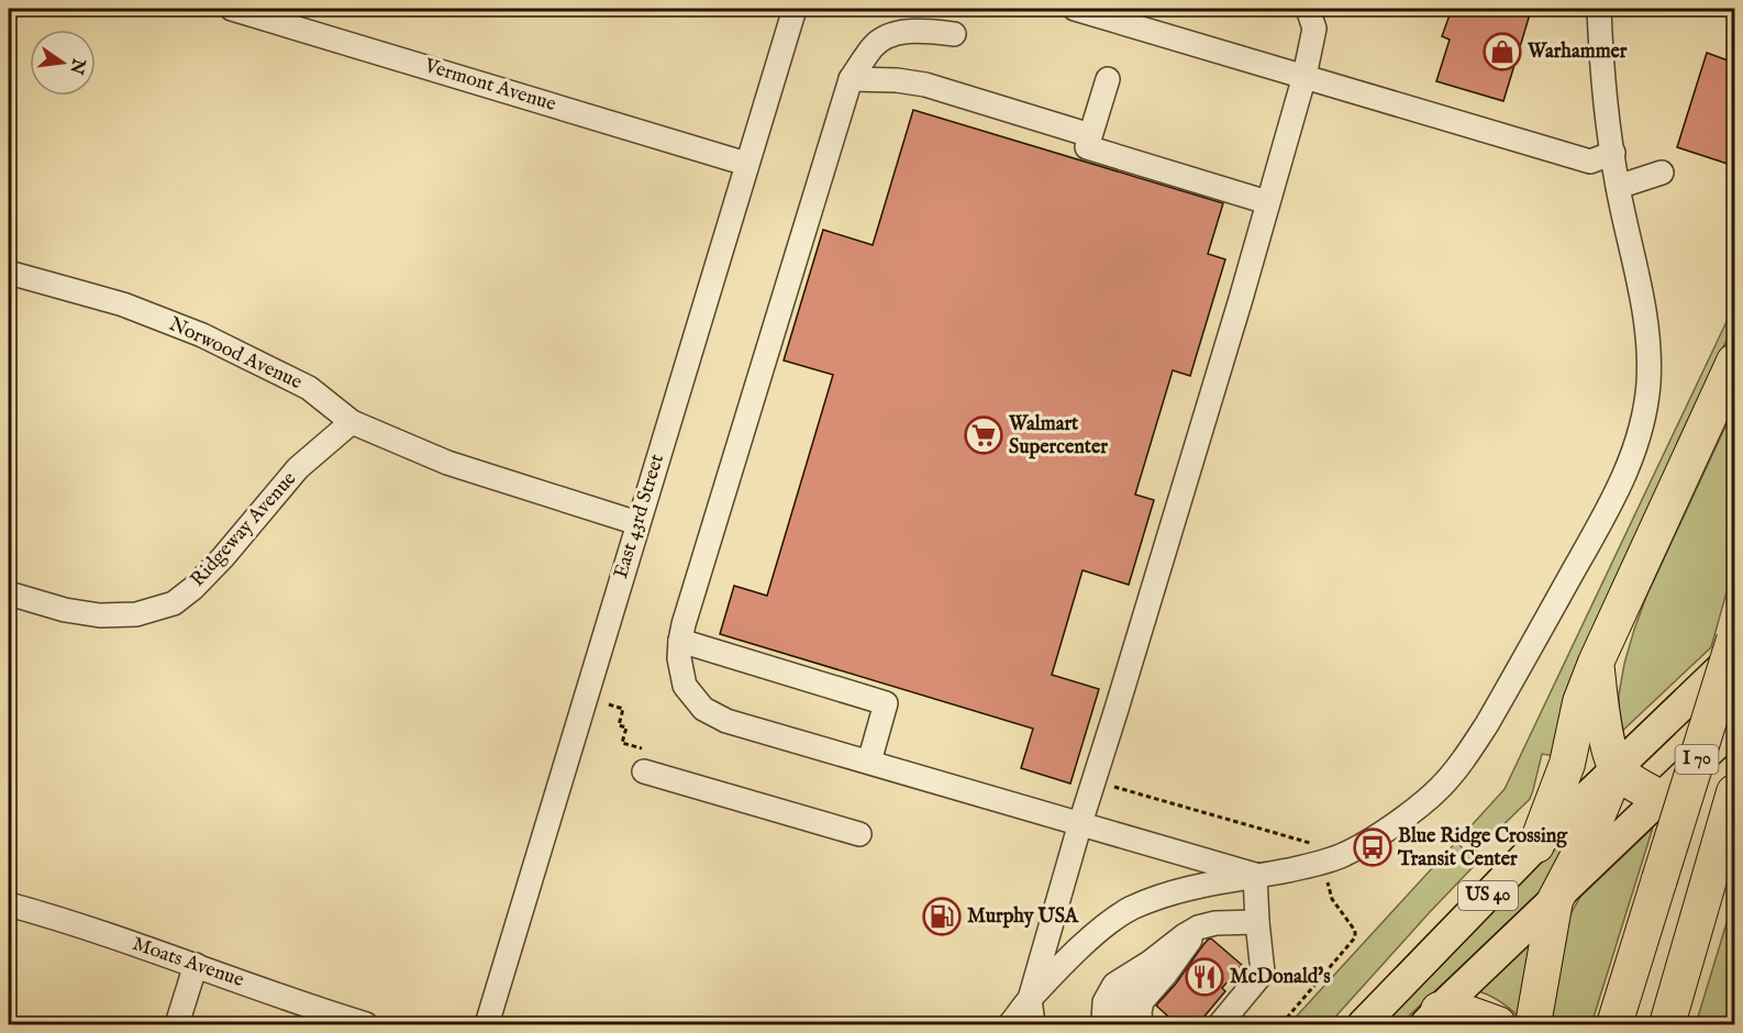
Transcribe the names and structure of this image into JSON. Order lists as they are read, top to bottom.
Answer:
{
  "streets": {
    "highway": ["I 70"],
    "main road": ["US 40"],
    "street": [
      "Vermont Avenue",
      "Norwood Avenue",
      "East 43rd Street",
      "Ridgeway Avenue",
      "Moats Avenue"
    ]
  },
  "crossings": [
    ["Vermont Avenue", "East 43rd Street"],
    ["Norwood Avenue", "East 43rd Street"],
    ["Norwood Avenue", "Ridgeway Avenue"]
  ],
  "places": {
    "shop": ["Warhammer"],
    "supermarket": ["Walmart Supercenter"],
    "bus stop": ["Blue Ridge Crossing Transit Center"],
    "fuel station": ["Murphy USA"],
    "restaurant": ["McDonald's"]
  },
  "north": "right"
}
